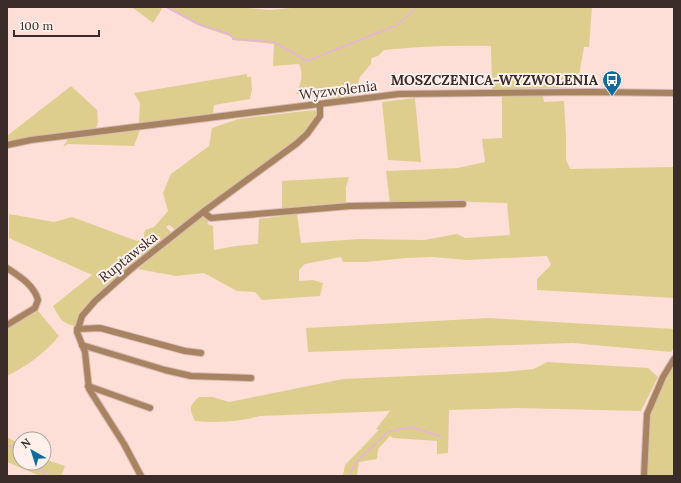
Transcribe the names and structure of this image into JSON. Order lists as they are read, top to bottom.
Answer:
{
  "streets": {
    "street": ["Wyzwolenia", "Ruptawska"]
  },
  "crossings": [
    ["Wyzwolenia", "Ruptawska"]
  ],
  "places": {
    "bus stop": ["MOSZCZENICA-WYZWOLENIA"]
  },
  "scale_bar": "100 m",
  "north": "top left"
}
